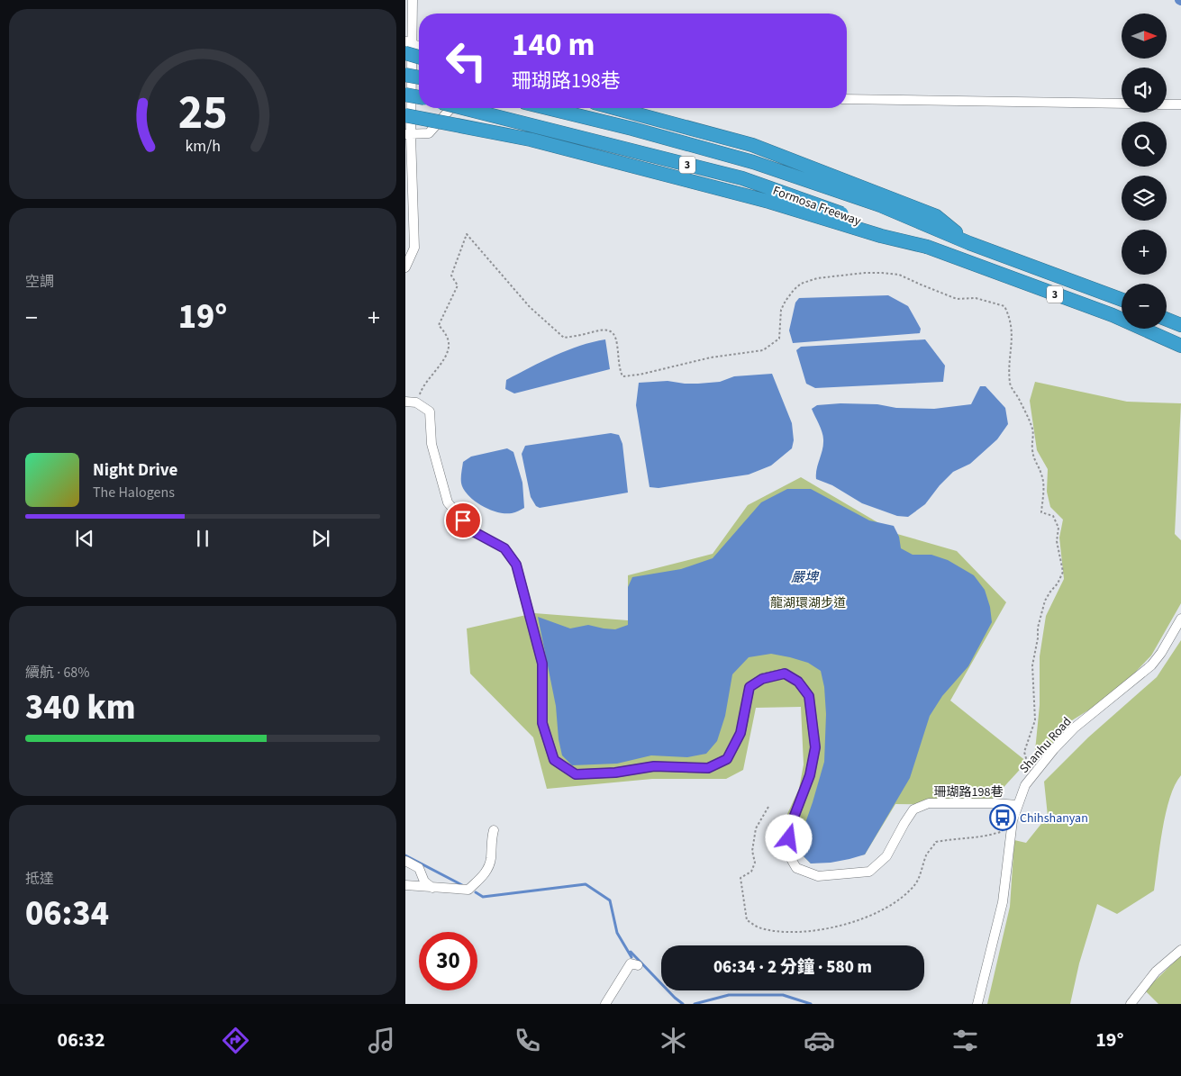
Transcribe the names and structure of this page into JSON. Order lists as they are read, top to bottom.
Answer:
{
  "streets": {
    "highway": ["3", "Formosa Freeway"],
    "street": ["Shanhu Road", "珊瑚路198巷"]
  },
  "crossings": [
    ["Shanhu Road", "珊瑚路198巷"]
  ],
  "water": ["嚴埤"],
  "parks": ["龍湖環湖步道"],
  "places": {
    "bus stop": ["Chihshanyan"]
  },
  "north": "right",
  "page": {
    "map_buttons": ["+", "−"],
    "turn": ["140 m", "珊瑚路198巷"],
    "tile": [
      "空調",
      ["續航 · 68%", "340 km"],
      ["抵達", "06:34"]
    ],
    "heat": ["−", "19°", "+"],
    "song": ["Night Drive", "The Halogens"],
    "limit": "30",
    "trip": "06:34 · 2 分鐘 · 580 m",
    "tabs": ["06:32", "19°"],
    "gauge": ["25", "km/h"]
  }
}
